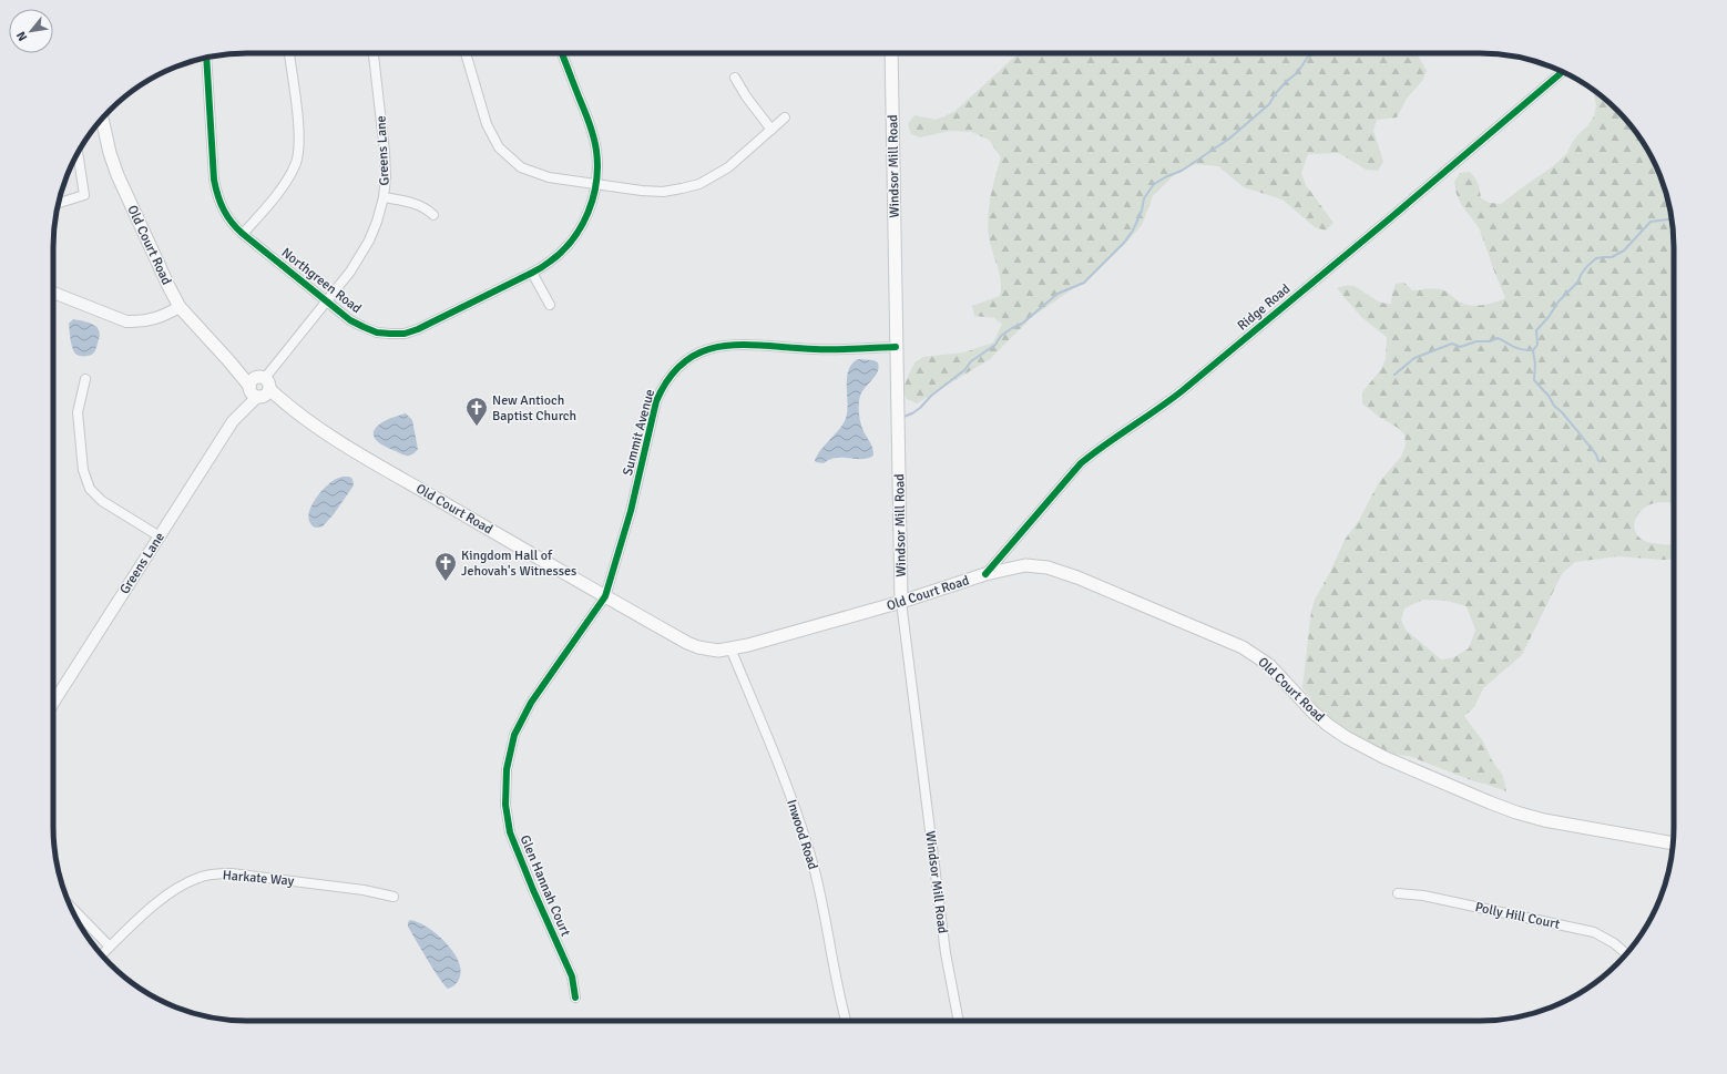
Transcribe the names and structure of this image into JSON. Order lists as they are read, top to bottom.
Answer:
{
  "streets": {
    "main road": ["Windsor Mill Road", "Old Court Road"],
    "street": [
      "Greens Lane",
      "Northgreen Road",
      "Ridge Road",
      "Summit Avenue",
      "Inwood Road",
      "Harkate Way",
      "Glen Hannah Court",
      "Polly Hill Court"
    ]
  },
  "crossings": [
    ["Greens Lane", "Old Court Road"],
    ["Greens Lane", "Northgreen Road"],
    ["Windsor Mill Road", "Old Court Road"],
    ["Windsor Mill Road", "Summit Avenue"],
    ["Old Court Road", "Ridge Road"],
    ["Old Court Road", "Summit Avenue"],
    ["Old Court Road", "Inwood Road"],
    ["Old Court Road", "Glen Hannah Court"],
    ["Summit Avenue", "Glen Hannah Court"]
  ],
  "places": {
    "church": ["New Antioch Baptist Church", "Kingdom Hall of Jehovah's Witnesses"]
  },
  "north": "bottom left"
}
